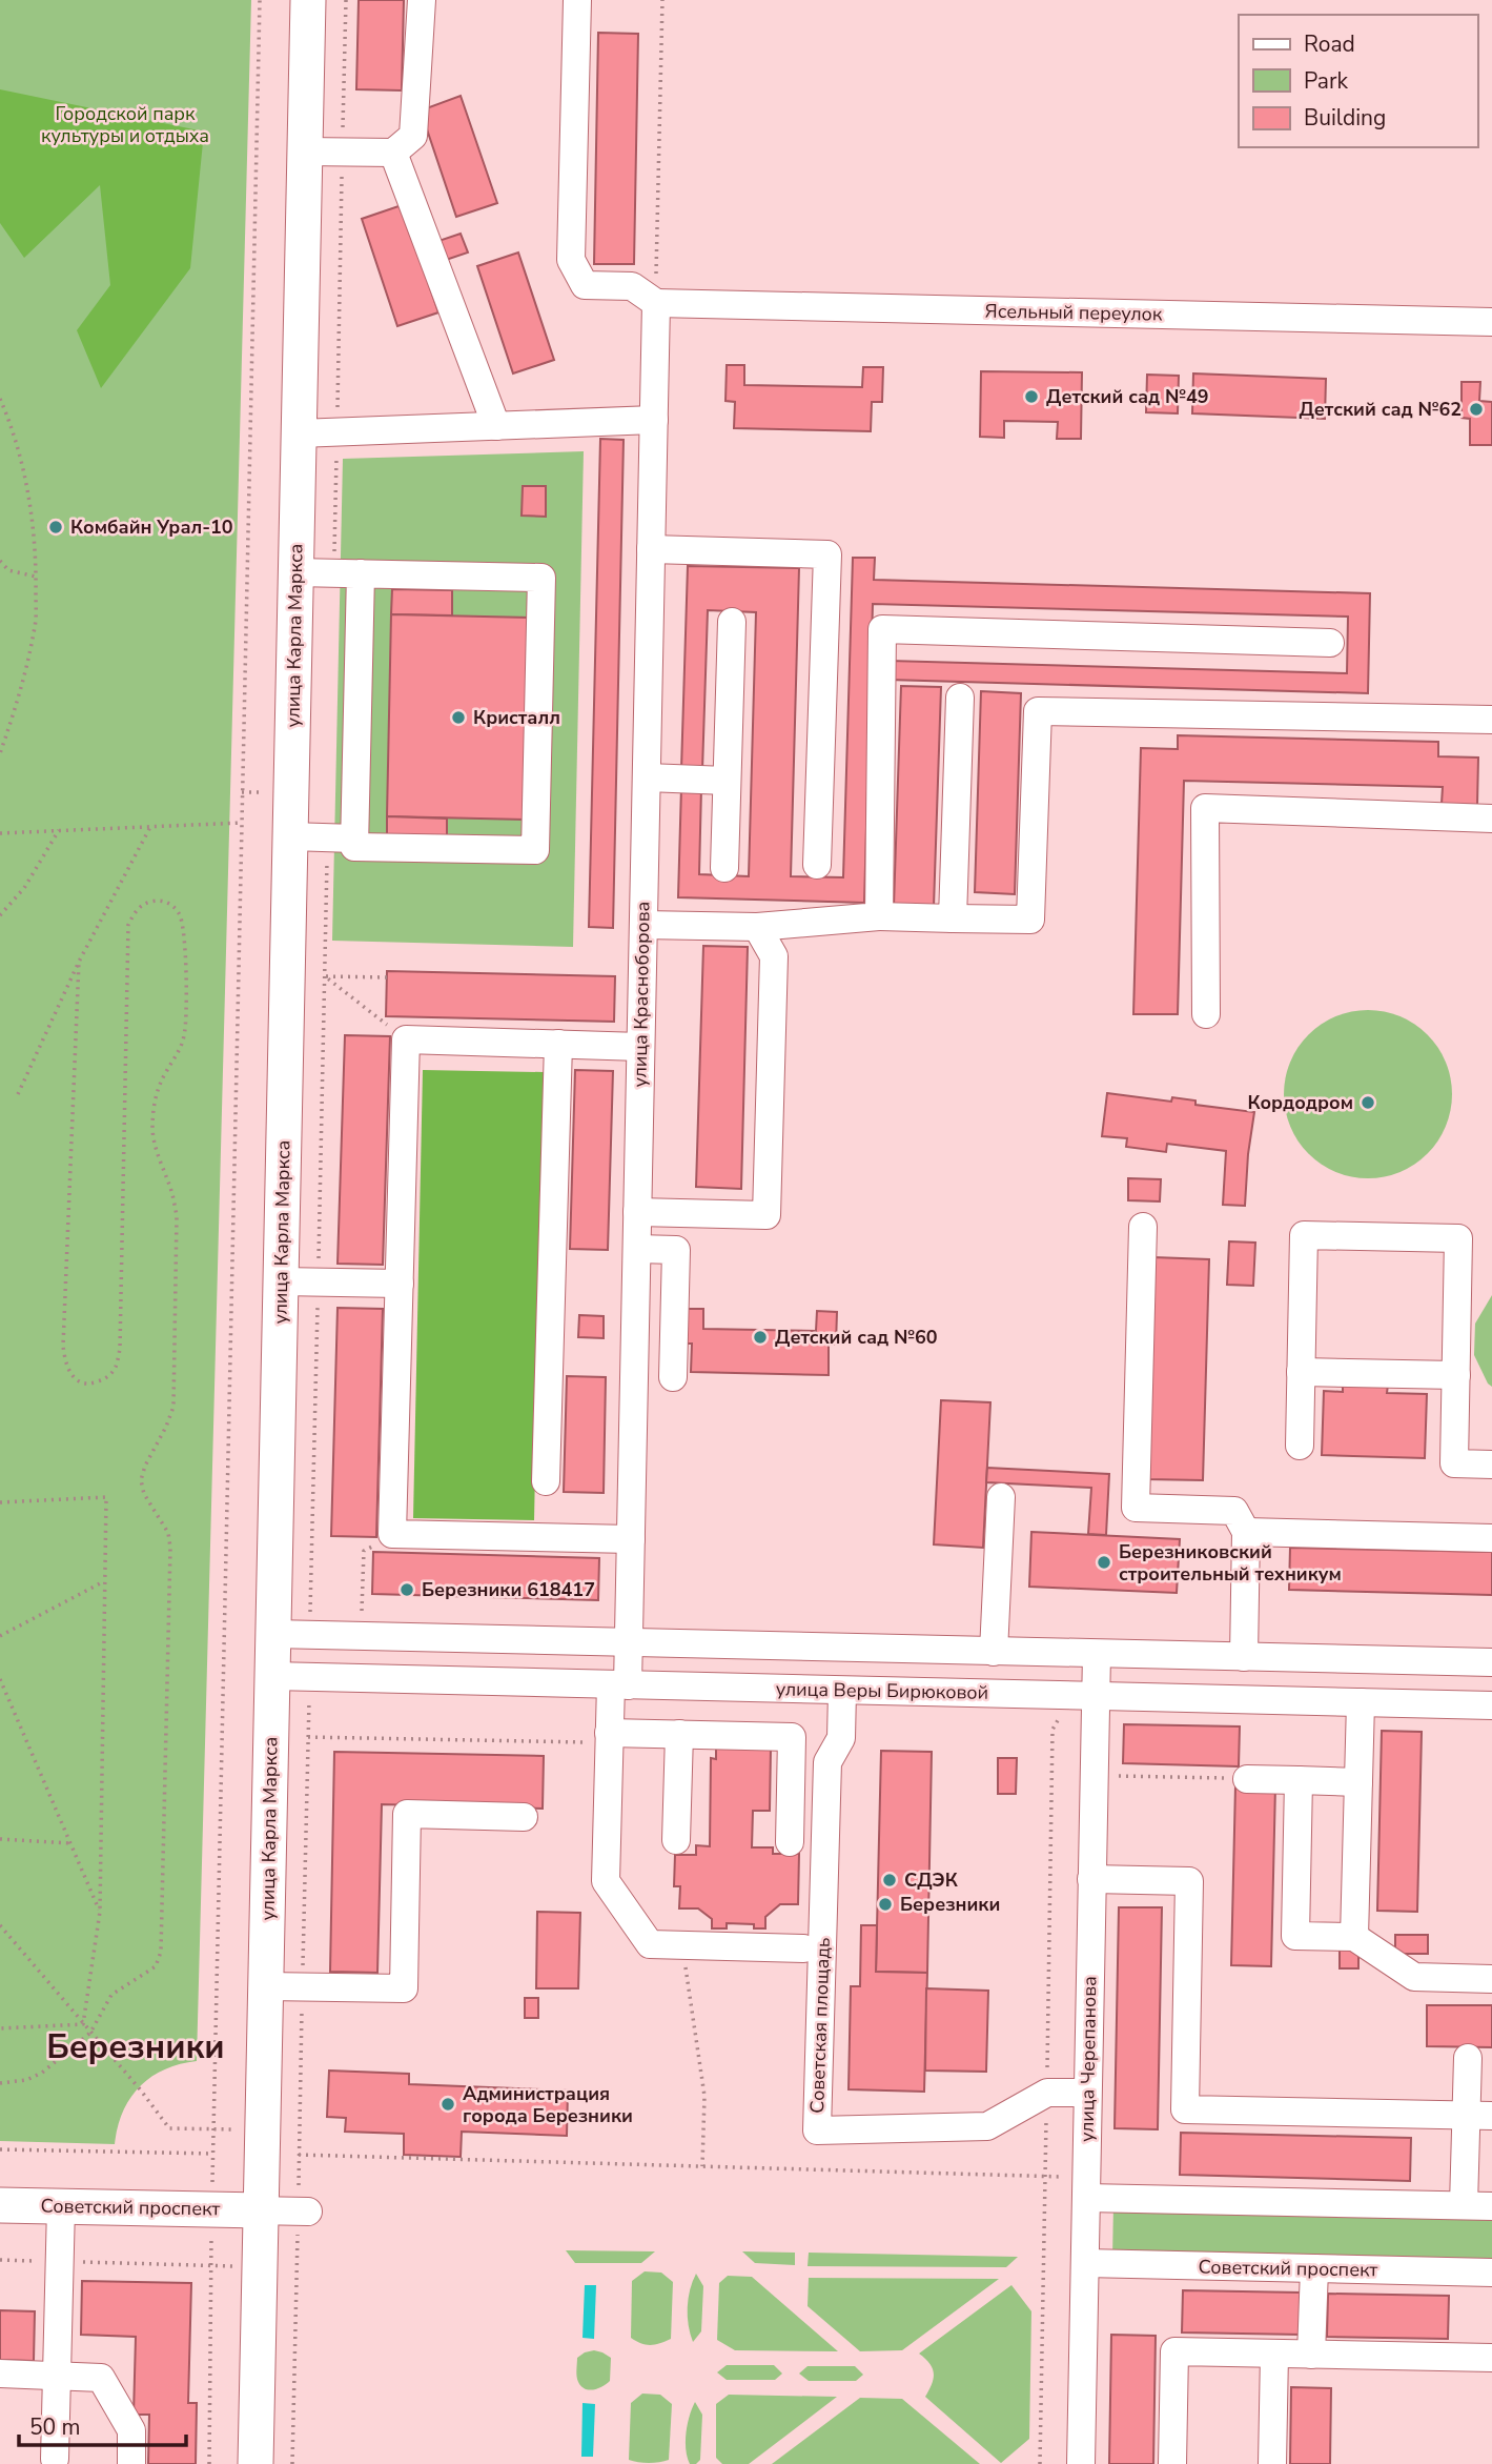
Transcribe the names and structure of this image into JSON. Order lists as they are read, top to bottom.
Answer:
{
  "streets": {
    "main road": ["улица Карла Маркса", "Советский проспект"],
    "street": [
      "Ясельный переулок",
      "улица Красноборова",
      "улица Веры Бирюковой",
      "Советская площадь",
      "улица Черепанова"
    ]
  },
  "crossings": [
    ["Ясельный переулок", "улица Красноборова"],
    ["улица Карла Маркса", "улица Веры Бирюковой"],
    ["улица Карла Маркса", "Советский проспект"],
    ["улица Красноборова", "улица Веры Бирюковой"],
    ["улица Красноборова", "Советская площадь"],
    ["улица Веры Бирюковой", "Советская площадь"],
    ["улица Веры Бирюковой", "улица Черепанова"],
    ["Советская площадь", "улица Черепанова"],
    ["улица Черепанова", "Советский проспект"]
  ],
  "districts": ["Березники"],
  "parks": ["Городской парк культуры и отдыха"],
  "places": [
    "Детский сад №49",
    "Детский сад №62",
    "Комбайн Урал-10",
    "Кристалл",
    "Кордодром",
    "Детский сад №60",
    "Березниковский строительный техникум",
    "Березники 618417",
    "СДЭК",
    "Березники",
    "Администрация города Березники"
  ],
  "legend": ["Road", "Park", "Building"],
  "scale_bar": "50 m"
}
